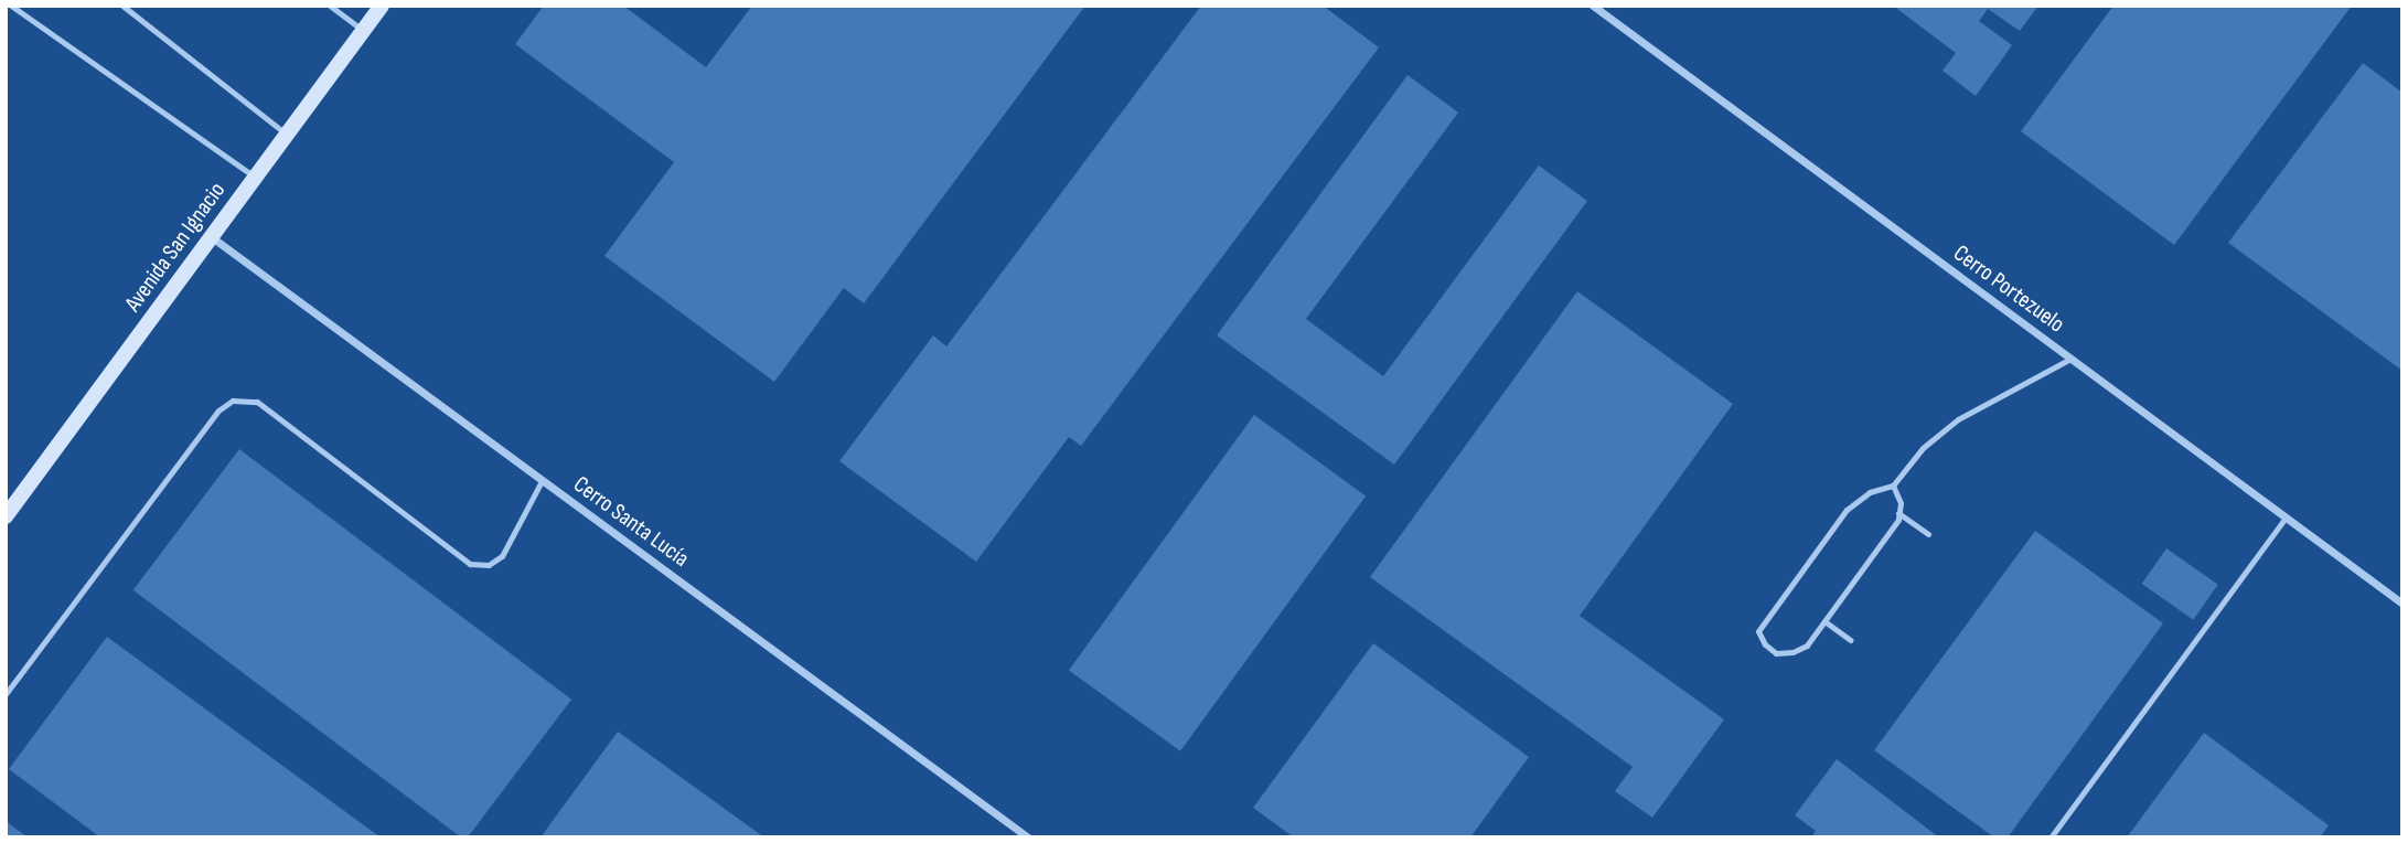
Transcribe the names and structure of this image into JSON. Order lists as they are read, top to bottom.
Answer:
{
  "streets": {
    "main road": ["Avenida San Ignacio"],
    "street": ["Cerro Portezuelo", "Cerro Santa Lucía"]
  },
  "crossings": [
    ["Avenida San Ignacio", "Cerro Santa Lucía"]
  ]
}
